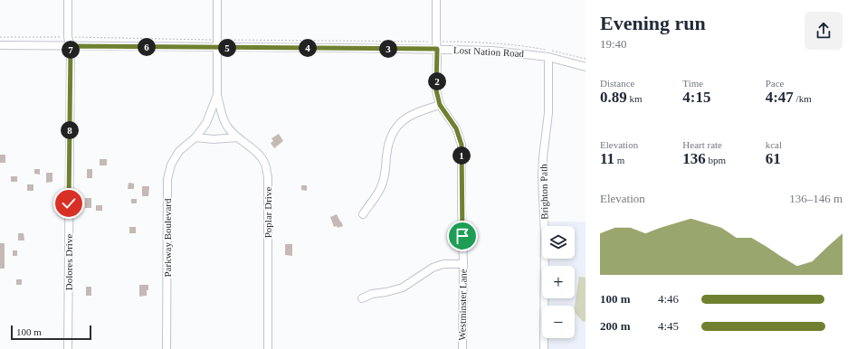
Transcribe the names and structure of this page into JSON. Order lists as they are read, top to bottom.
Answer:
{
  "streets": {
    "street": [
      "Lost Nation Road",
      "Brighton Path",
      "Poplar Drive",
      "Parkway Boulevard",
      "Dolores Drive",
      "Westminster Lane"
    ]
  },
  "crossings": [
    ["Lost Nation Road", "Brighton Path"],
    ["Lost Nation Road", "Parkway Boulevard"],
    ["Lost Nation Road", "Dolores Drive"],
    ["Lost Nation Road", "Westminster Lane"],
    ["Poplar Drive", "Parkway Boulevard"]
  ],
  "scale_bar": "100 m",
  "page": {
    "heading": ["Evening run", "19:40"],
    "pins": [
      "6",
      "4",
      "5",
      "3",
      "7",
      "2",
      "8",
      "1"
    ],
    "stats": [
      ["Distance", "0.89 km"],
      ["Time", "4:15"],
      ["Pace", "4:47 /km"],
      ["Elevation", "11 m"],
      ["Heart rate", "136 bpm"],
      ["kcal", "61"]
    ],
    "chart": ["Elevation", "136–146 m"],
    "map_buttons": ["+", "−"],
    "list": [
      {
        "name": "100 m",
        "note": "4:46"
      },
      {
        "name": "200 m",
        "note": "4:45"
      }
    ],
    "scale": "100 m"
  }
}
